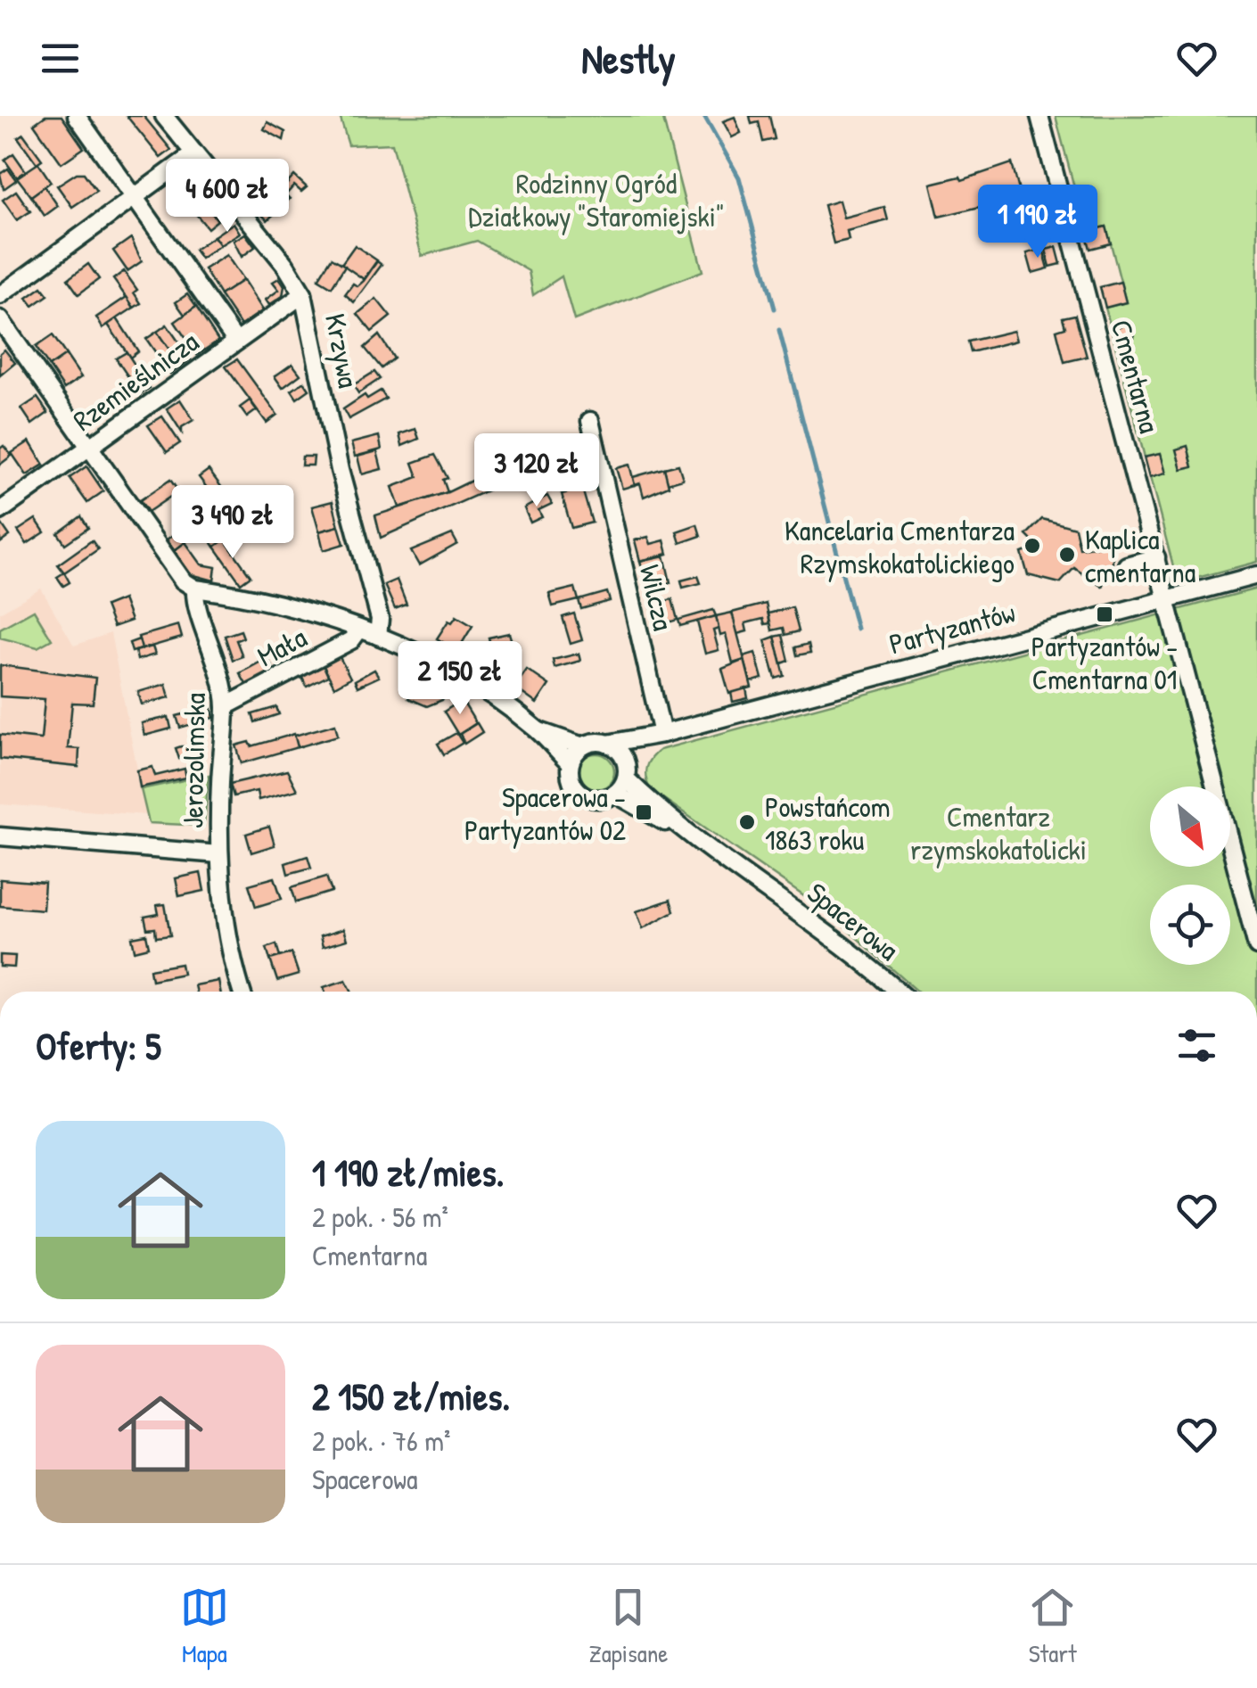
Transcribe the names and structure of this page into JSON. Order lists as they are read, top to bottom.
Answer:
{
  "streets": {
    "street": [
      "Krzywa",
      "Cmentarna",
      "Rzemieślnicza",
      "Wilcza",
      "Partyzantów",
      "Mała",
      "Jerozolimska",
      "Spacerowa"
    ]
  },
  "crossings": [
    ["Krzywa", "Rzemieślnicza"],
    ["Cmentarna", "Partyzantów"],
    ["Wilcza", "Partyzantów"],
    ["Partyzantów", "Spacerowa"],
    ["Mała", "Jerozolimska"]
  ],
  "parks": ["Rodzinny Ogród Działkowy \"Staromiejski\"", "Cmentarz rzymskokatolicki"],
  "places": {
    "other": ["Kancelaria Cmentarza Rzymskokatolickiego", "Kaplica cmentarna", "Powstańcom 1863 roku"],
    "transit": ["Partyzantów - Cmentarna 01", "Spacerowa - Partyzantów 02"]
  },
  "north": "bottom right",
  "page": {
    "header": "Nestly",
    "price": [
      "4 600 zł",
      "1 190 zł",
      "3 120 zł",
      "3 490 zł",
      "2 150 zł"
    ],
    "heading": "Oferty: 5",
    "list": [
      {
        "name": "1 190 zł/mies.",
        "note": "2 pok. · 56 m² · Cmentarna"
      },
      {
        "name": "2 150 zł/mies.",
        "note": "2 pok. · 76 m² · Spacerowa"
      }
    ],
    "tabs": ["Mapa", "Zapisane", "Start"]
  }
}
